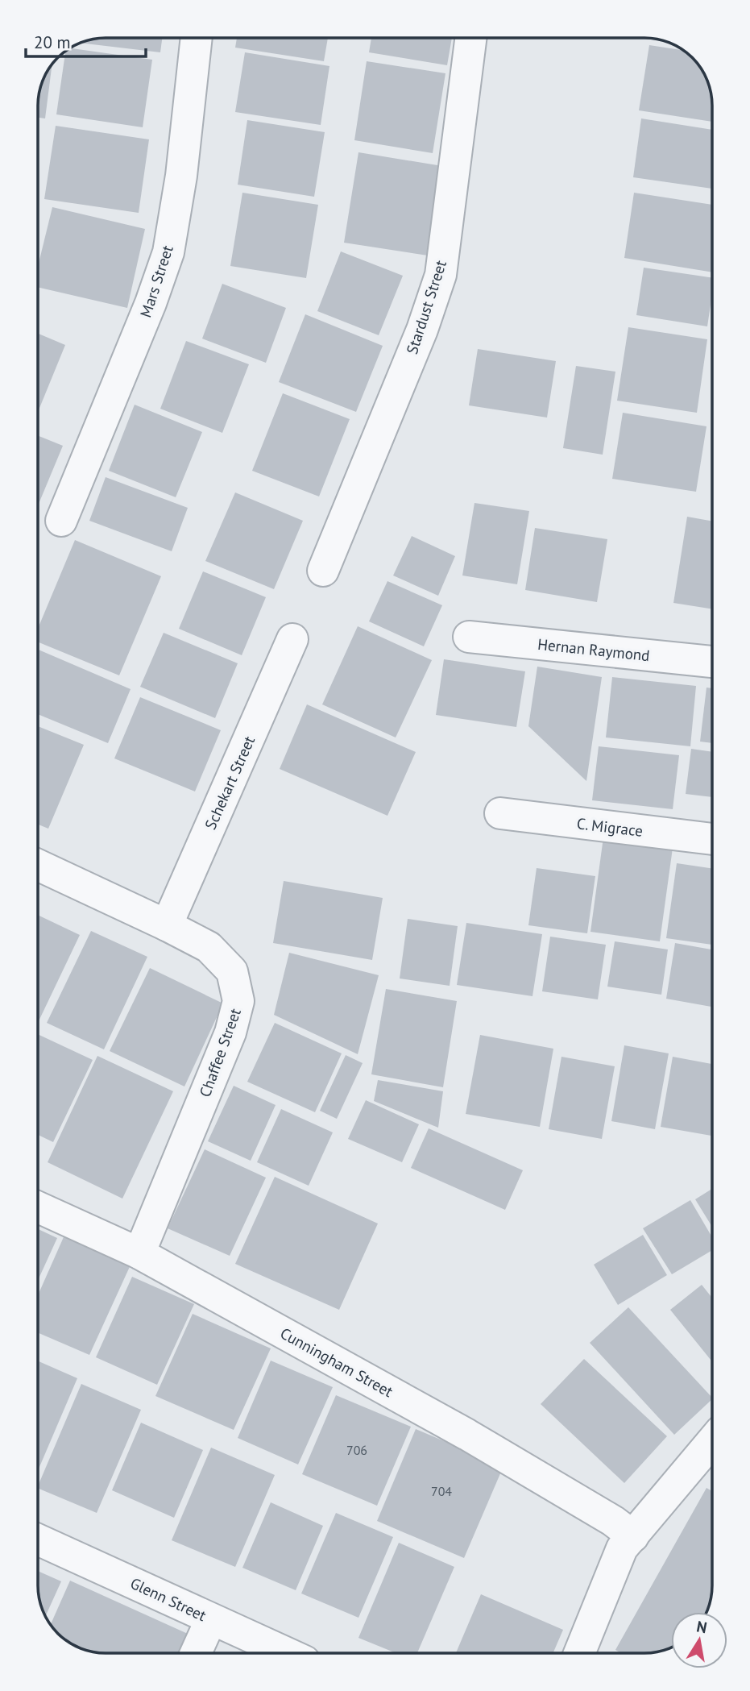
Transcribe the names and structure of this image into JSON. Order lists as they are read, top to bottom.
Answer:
{
  "streets": {
    "street": [
      "Mars Street",
      "Stardust Street",
      "Hernan Raymond",
      "Schekart Street",
      "C. Migrace",
      "Chaffee Street",
      "Cunningham Street",
      "Glenn Street"
    ]
  },
  "crossings": [
    ["Schekart Street", "Chaffee Street"],
    ["Chaffee Street", "Cunningham Street"]
  ],
  "house_numbers": ["706", "704"],
  "scale_bar": "20 m",
  "north": "top"
}
